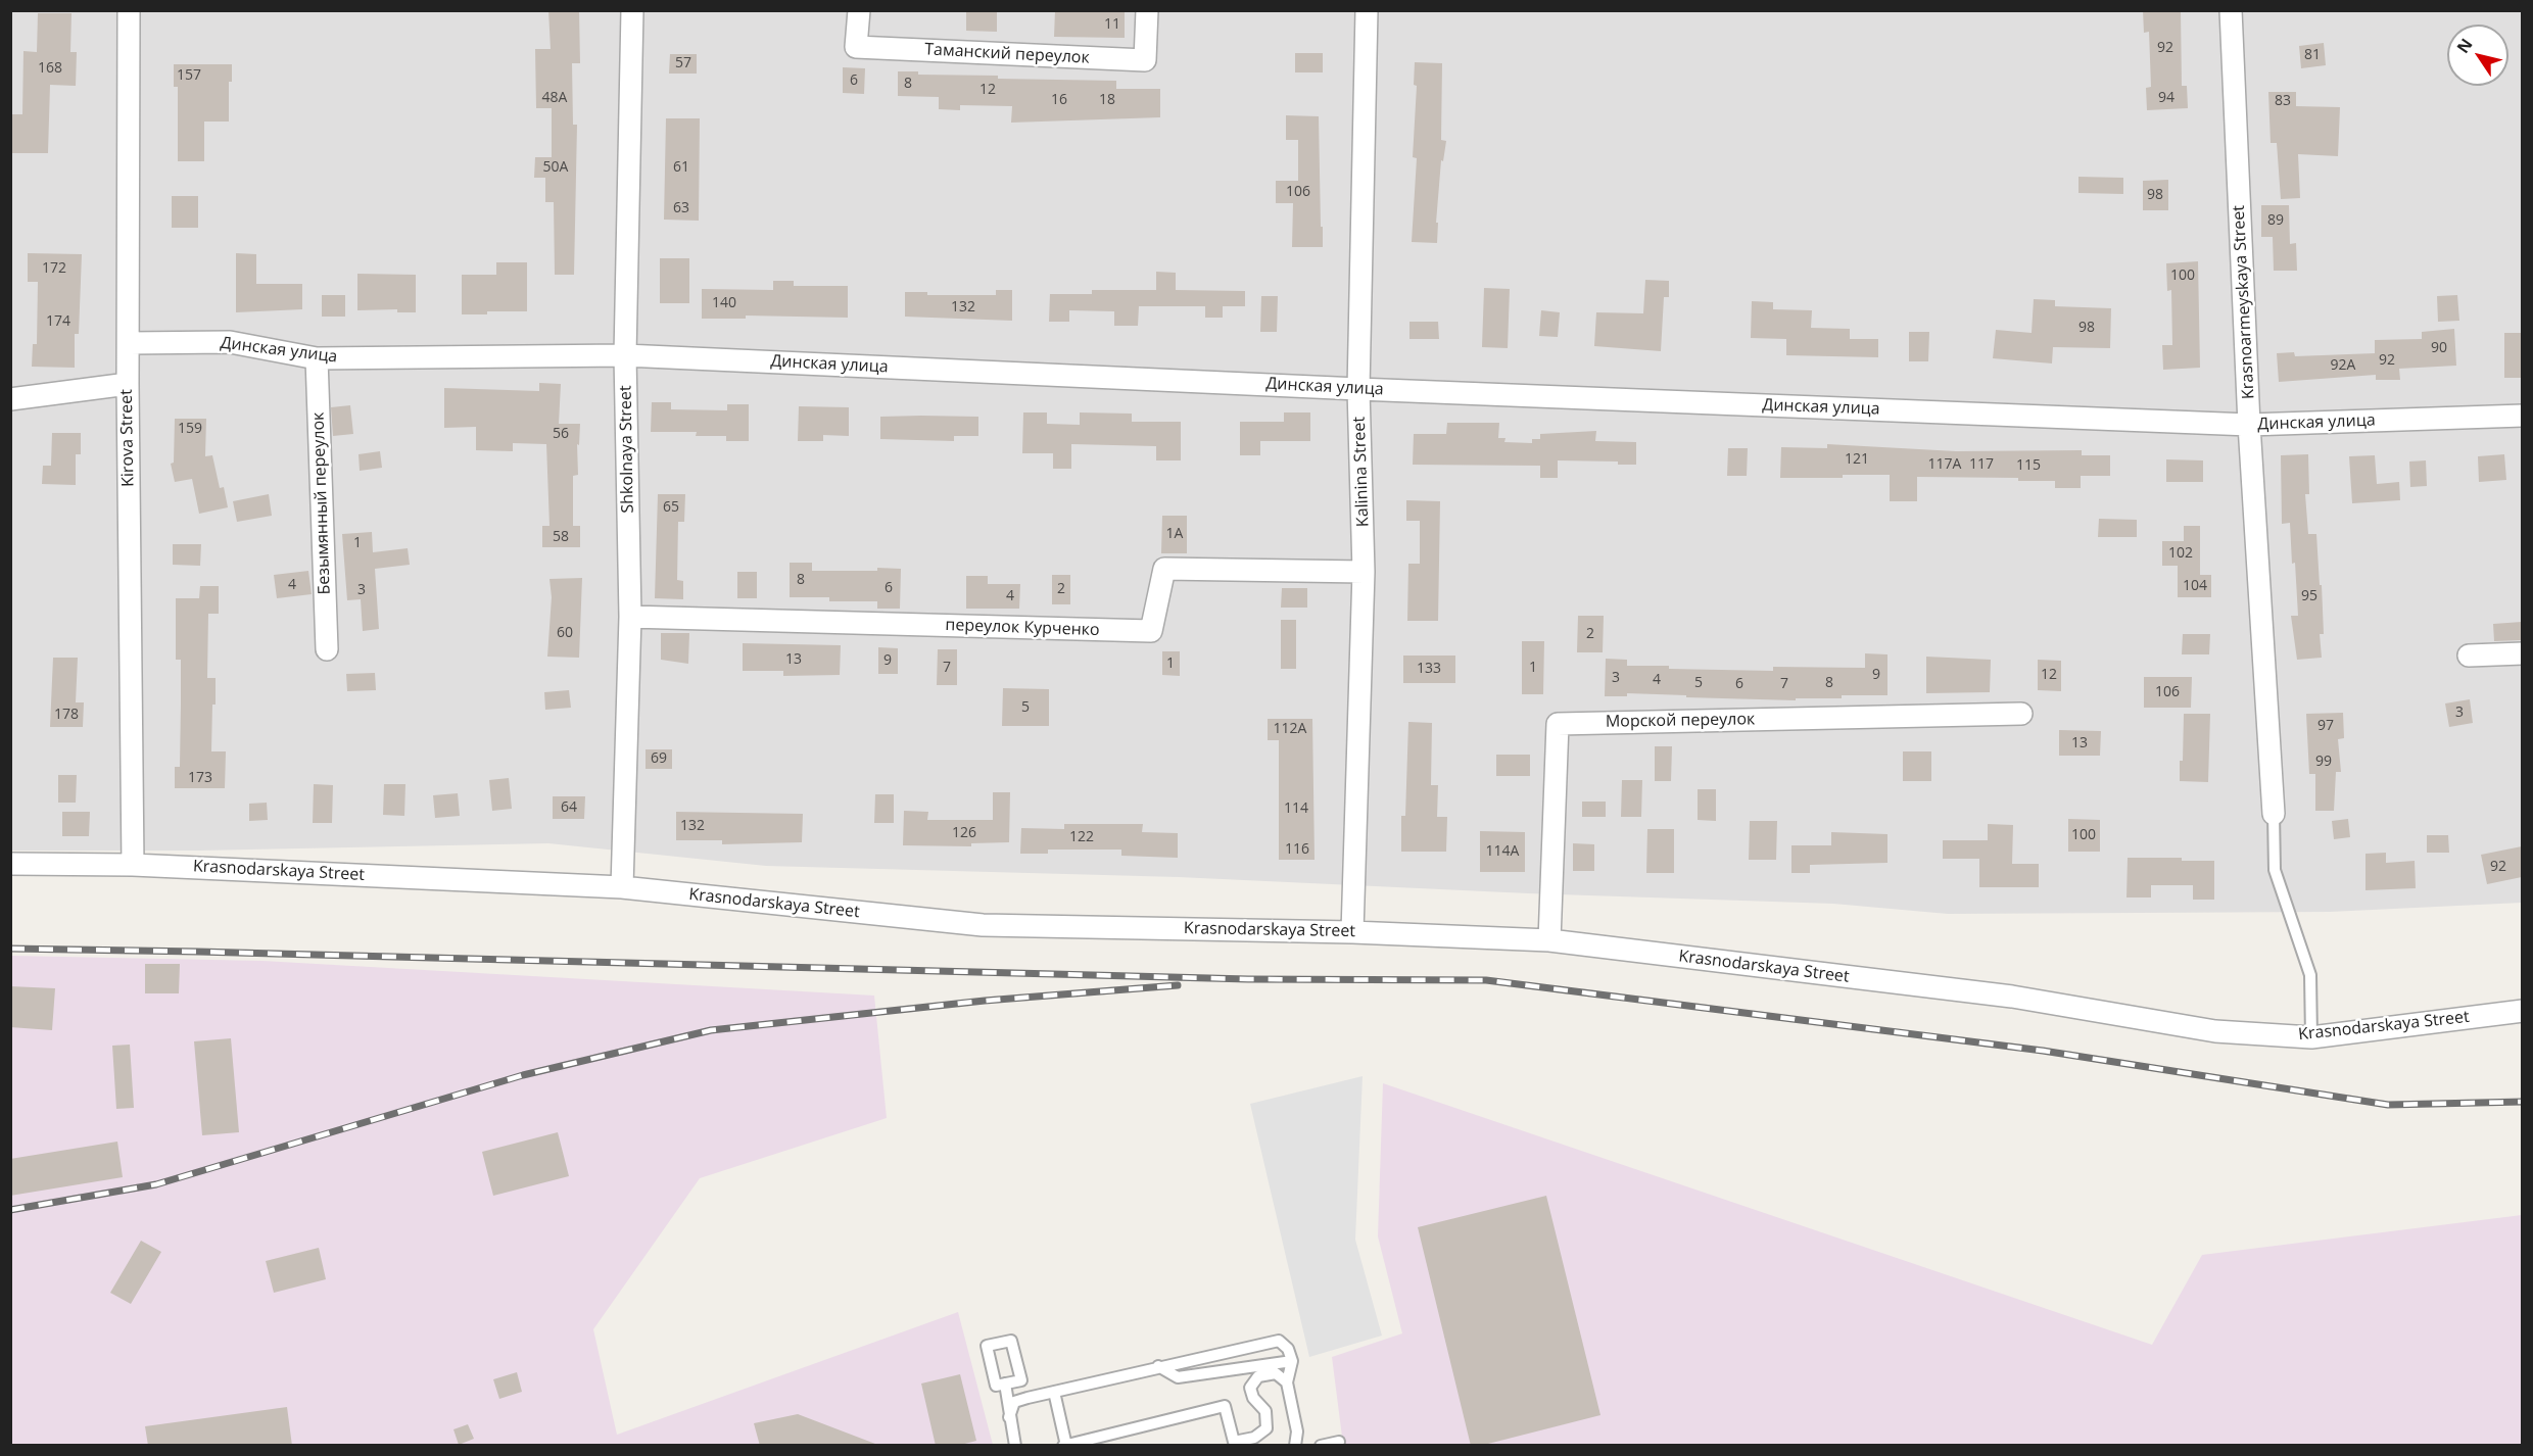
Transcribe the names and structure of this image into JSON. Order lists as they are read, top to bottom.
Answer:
{
  "streets": {
    "street": [
      "Таманский переулок",
      "Krasnoarmeyskaya Street",
      "Динская улица",
      "Kirova Street",
      "Shkolnaya Street",
      "Kalinina Street",
      "Безымянный переулок",
      "переулок Курченко",
      "Морской переулок",
      "Krasnodarskaya Street"
    ]
  },
  "crossings": [
    ["Krasnoarmeyskaya Street", "Динская улица"],
    ["Динская улица", "Kirova Street"],
    ["Динская улица", "Shkolnaya Street"],
    ["Динская улица", "Kalinina Street"],
    ["Динская улица", "Безымянный переулок"],
    ["Kirova Street", "Krasnodarskaya Street"],
    ["Shkolnaya Street", "переулок Курченко"],
    ["Shkolnaya Street", "Krasnodarskaya Street"],
    ["Kalinina Street", "переулок Курченко"],
    ["Kalinina Street", "Krasnodarskaya Street"],
    ["Морской переулок", "Krasnodarskaya Street"]
  ],
  "house_numbers": [
    "11",
    "92",
    "81",
    "57",
    "168",
    "157",
    "6",
    "8",
    "12",
    "48А",
    "94",
    "16",
    "18",
    "83",
    "50А",
    "61",
    "106",
    "98",
    "63",
    "89",
    "172",
    "100",
    "140",
    "132",
    "174",
    "98",
    "90",
    "92",
    "92А",
    "159",
    "56",
    "121",
    "117А",
    "117",
    "115",
    "65",
    "1А",
    "58",
    "1",
    "102",
    "8",
    "4",
    "104",
    "6",
    "2",
    "3",
    "4",
    "95",
    "60",
    "2",
    "13",
    "9",
    "1",
    "7",
    "1",
    "133",
    "9",
    "12",
    "3",
    "4",
    "5",
    "8",
    "6",
    "7",
    "106",
    "5",
    "3",
    "178",
    "97",
    "112А",
    "13",
    "69",
    "99",
    "173",
    "64",
    "114",
    "132",
    "126",
    "100",
    "122",
    "116",
    "114А",
    "92"
  ],
  "north": "top left"
}
